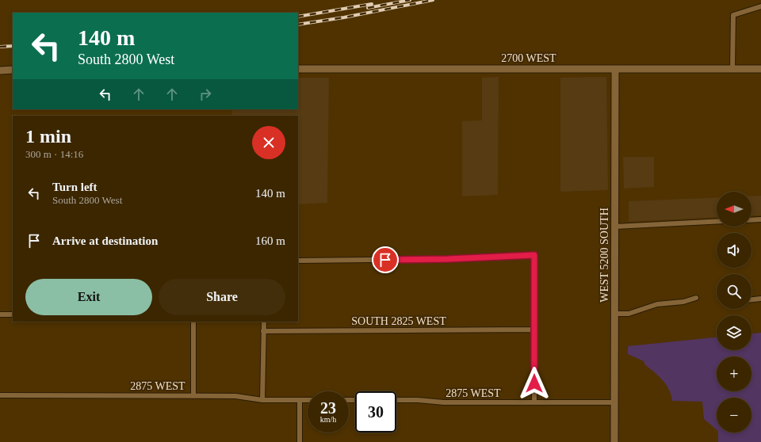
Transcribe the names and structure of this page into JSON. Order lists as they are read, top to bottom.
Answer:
{
  "streets": {
    "street": [
      "2700 WEST",
      "WEST 5200 SOUTH",
      "SOUTH 2825 WEST",
      "2875 WEST"
    ]
  },
  "crossings": [
    ["2700 WEST", "WEST 5200 SOUTH"],
    ["WEST 5200 SOUTH", "2875 WEST"]
  ],
  "north": "left",
  "page": {
    "turn": ["140 m", "South 2800 West"],
    "heading": ["1 min", "300 m · 14:16"],
    "list": [
      {
        "name": "Turn left",
        "note": "South 2800 West",
        "value": "140 m"
      },
      {
        "name": "Arrive at destination",
        "value": "160 m"
      }
    ],
    "map_buttons": ["+", "−"],
    "buttons": ["Exit", "Share"],
    "speed": "23 km/h",
    "limit": "30"
  }
}
